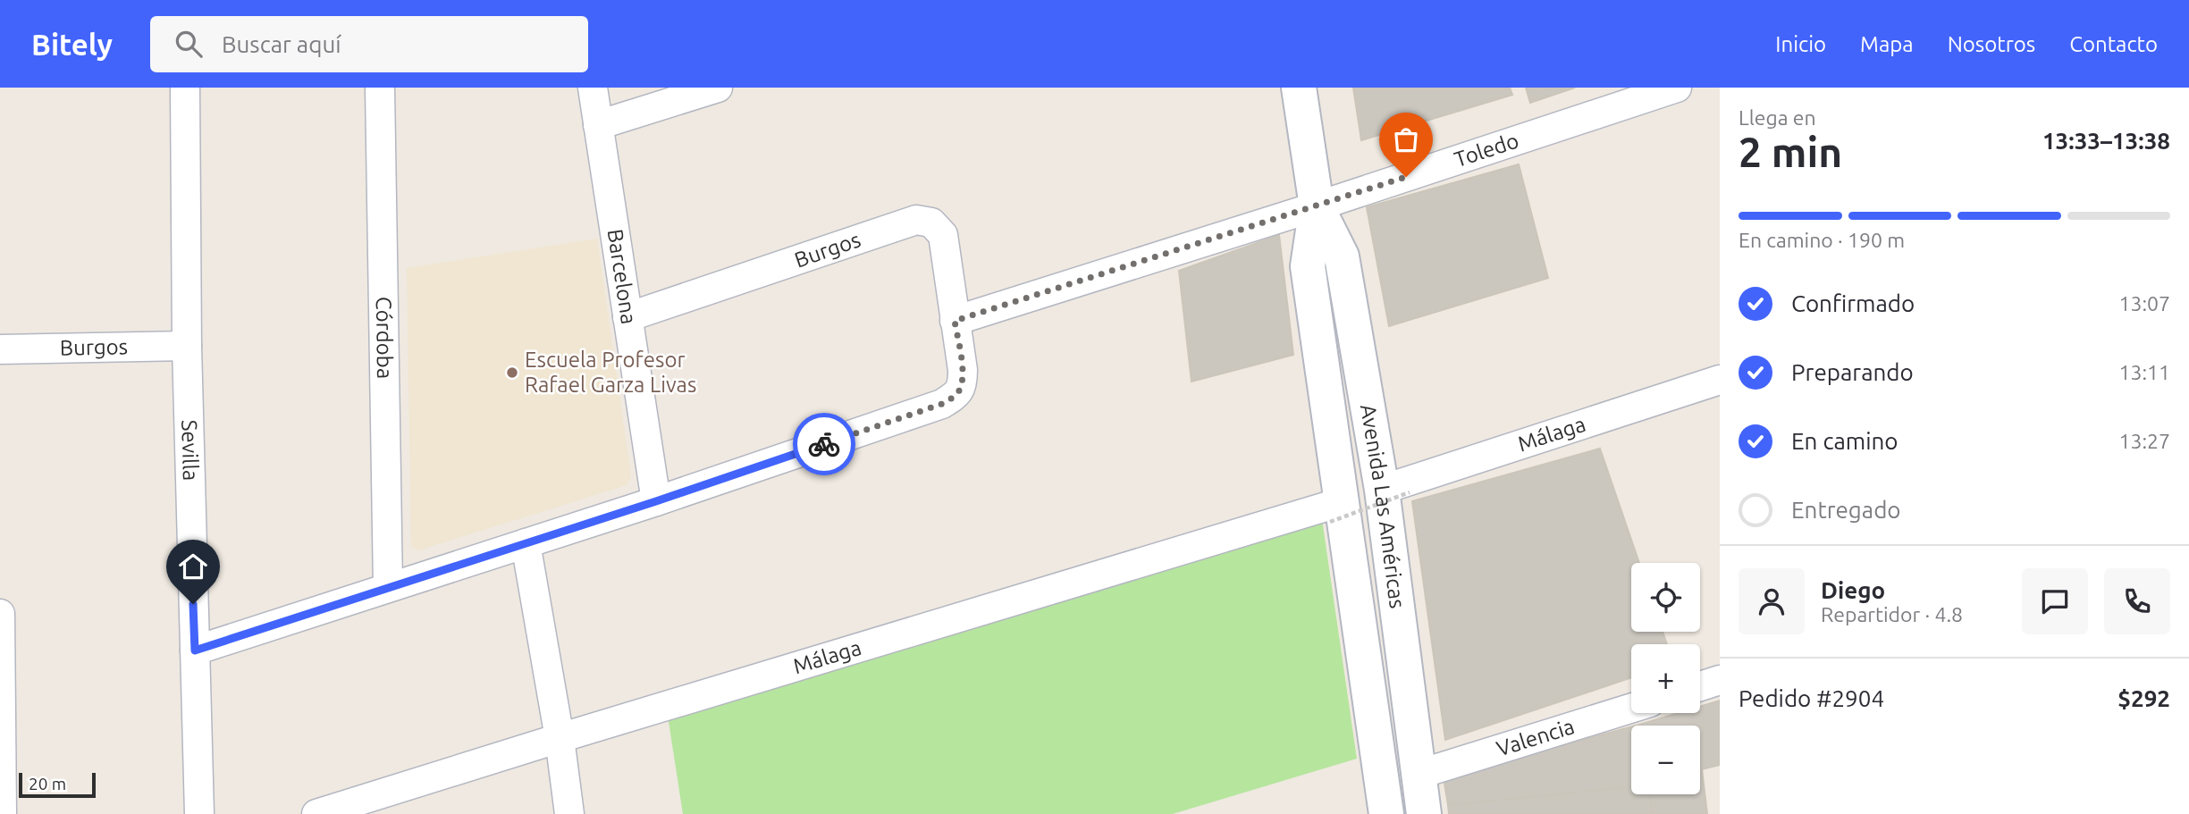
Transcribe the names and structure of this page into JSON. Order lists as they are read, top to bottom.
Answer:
{
  "streets": {
    "main road": ["Avenida Las Américas"],
    "street": [
      "Toledo",
      "Burgos",
      "Barcelona",
      "Córdoba",
      "Málaga",
      "Sevilla",
      "Valencia"
    ]
  },
  "crossings": [
    ["Toledo", "Burgos"],
    ["Toledo", "Avenida Las Américas"],
    ["Burgos", "Barcelona"],
    ["Burgos", "Sevilla"],
    ["Málaga", "Avenida Las Américas"],
    ["Avenida Las Américas", "Valencia"]
  ],
  "places": ["Escuela Profesor Rafael Garza Livas"],
  "scale_bar": "20 m",
  "page": {
    "header": "Bitely",
    "search": "Buscar aquí",
    "nav": [
      "Inicio",
      "Mapa",
      "Nosotros",
      "Contacto"
    ],
    "heading": ["2 min", "Llega en", "13:33–13:38"],
    "panel": [
      "Diego",
      "Repartidor · 4.8",
      "Pedido #2904",
      "$292"
    ],
    "bar": "En camino · 190 m",
    "list": [
      ["Confirmado", "13:07"],
      ["Preparando", "13:11"],
      ["En camino", "13:27"],
      "Entregado"
    ],
    "map_buttons": ["+", "−"],
    "scale": "20 m"
  }
}
